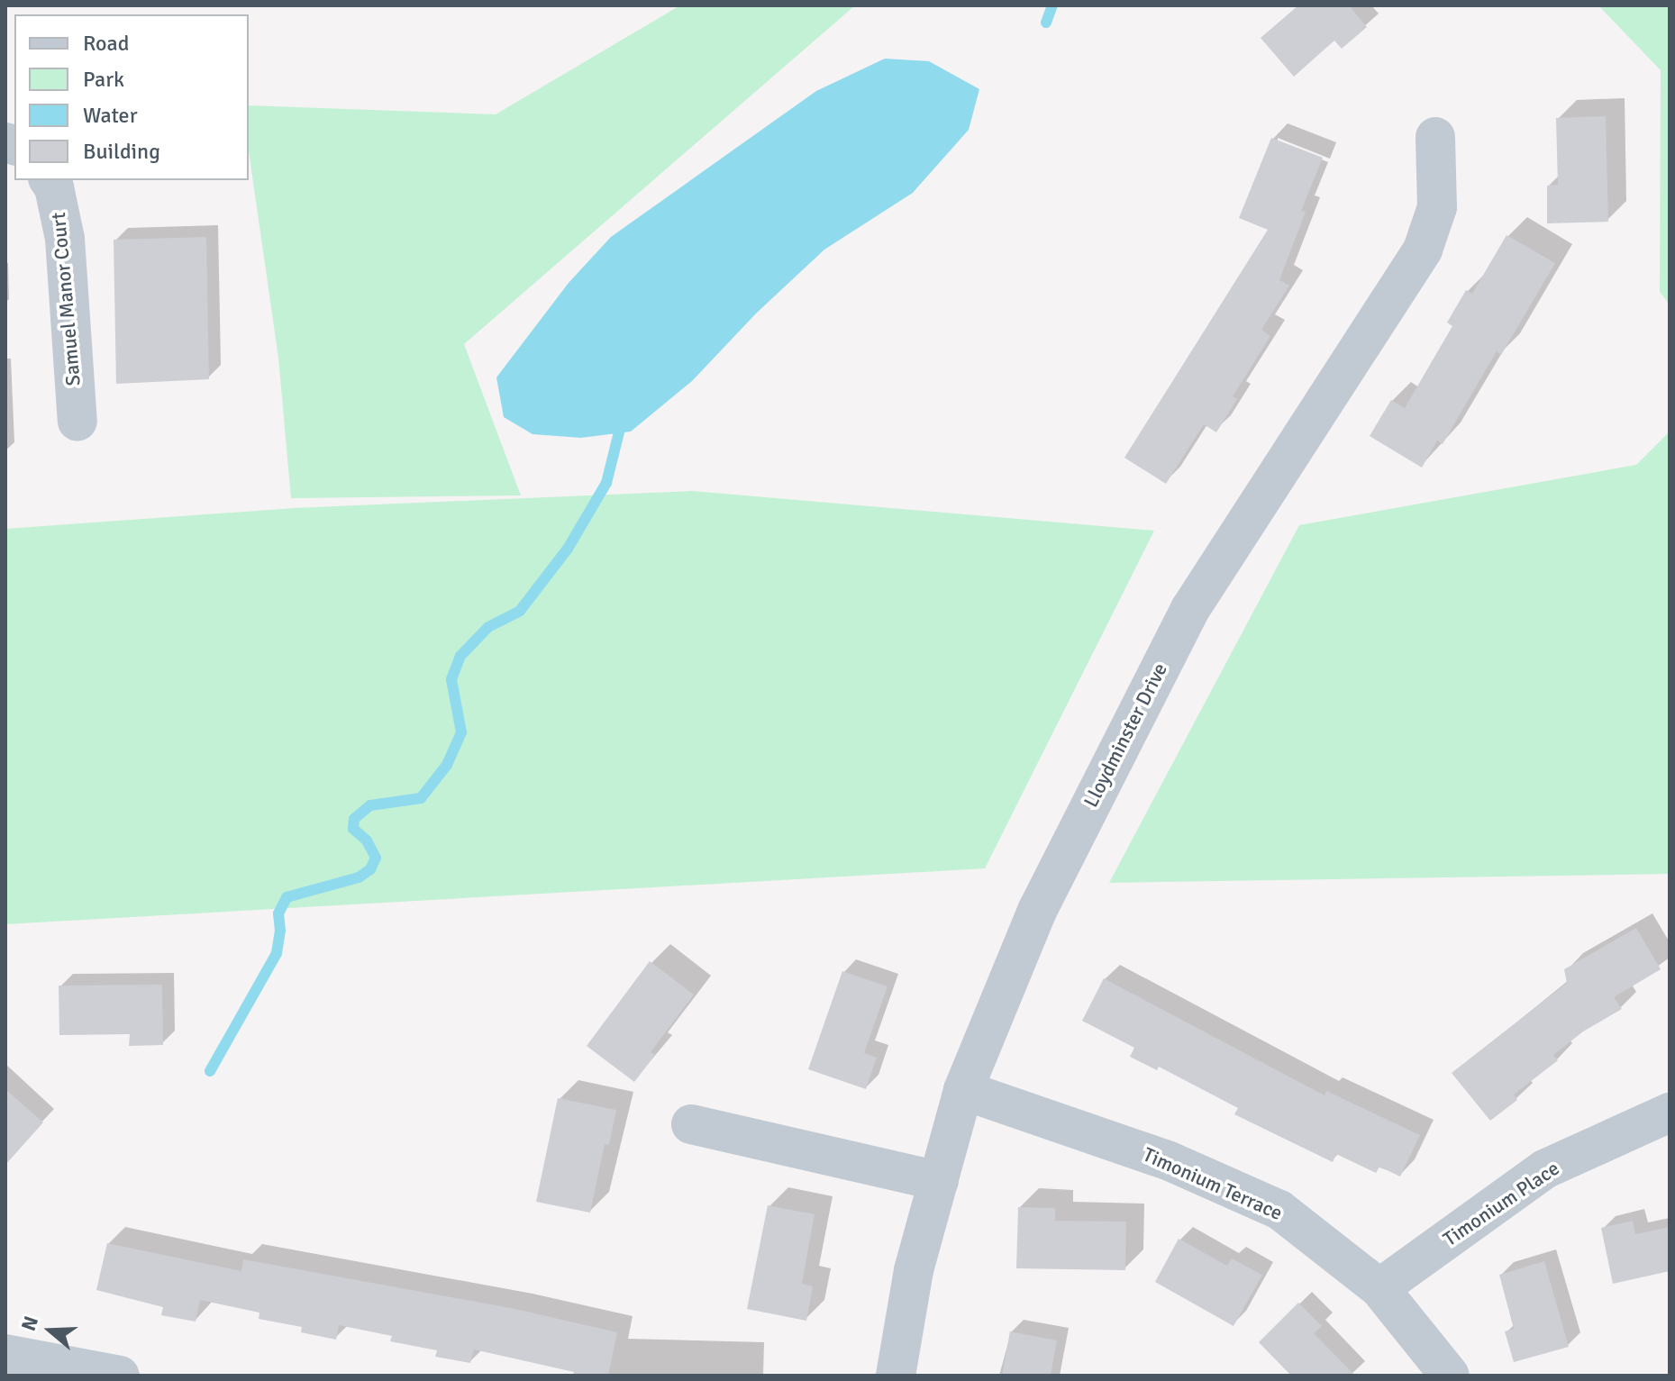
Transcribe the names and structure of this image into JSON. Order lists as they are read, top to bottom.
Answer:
{
  "streets": {
    "street": [
      "Samuel Manor Court",
      "Lloydminster Drive",
      "Timonium Terrace",
      "Timonium Place"
    ]
  },
  "crossings": [
    ["Lloydminster Drive", "Timonium Terrace"],
    ["Timonium Terrace", "Timonium Place"]
  ],
  "legend": [
    "Road",
    "Park",
    "Water",
    "Building"
  ],
  "north": "left"
}
